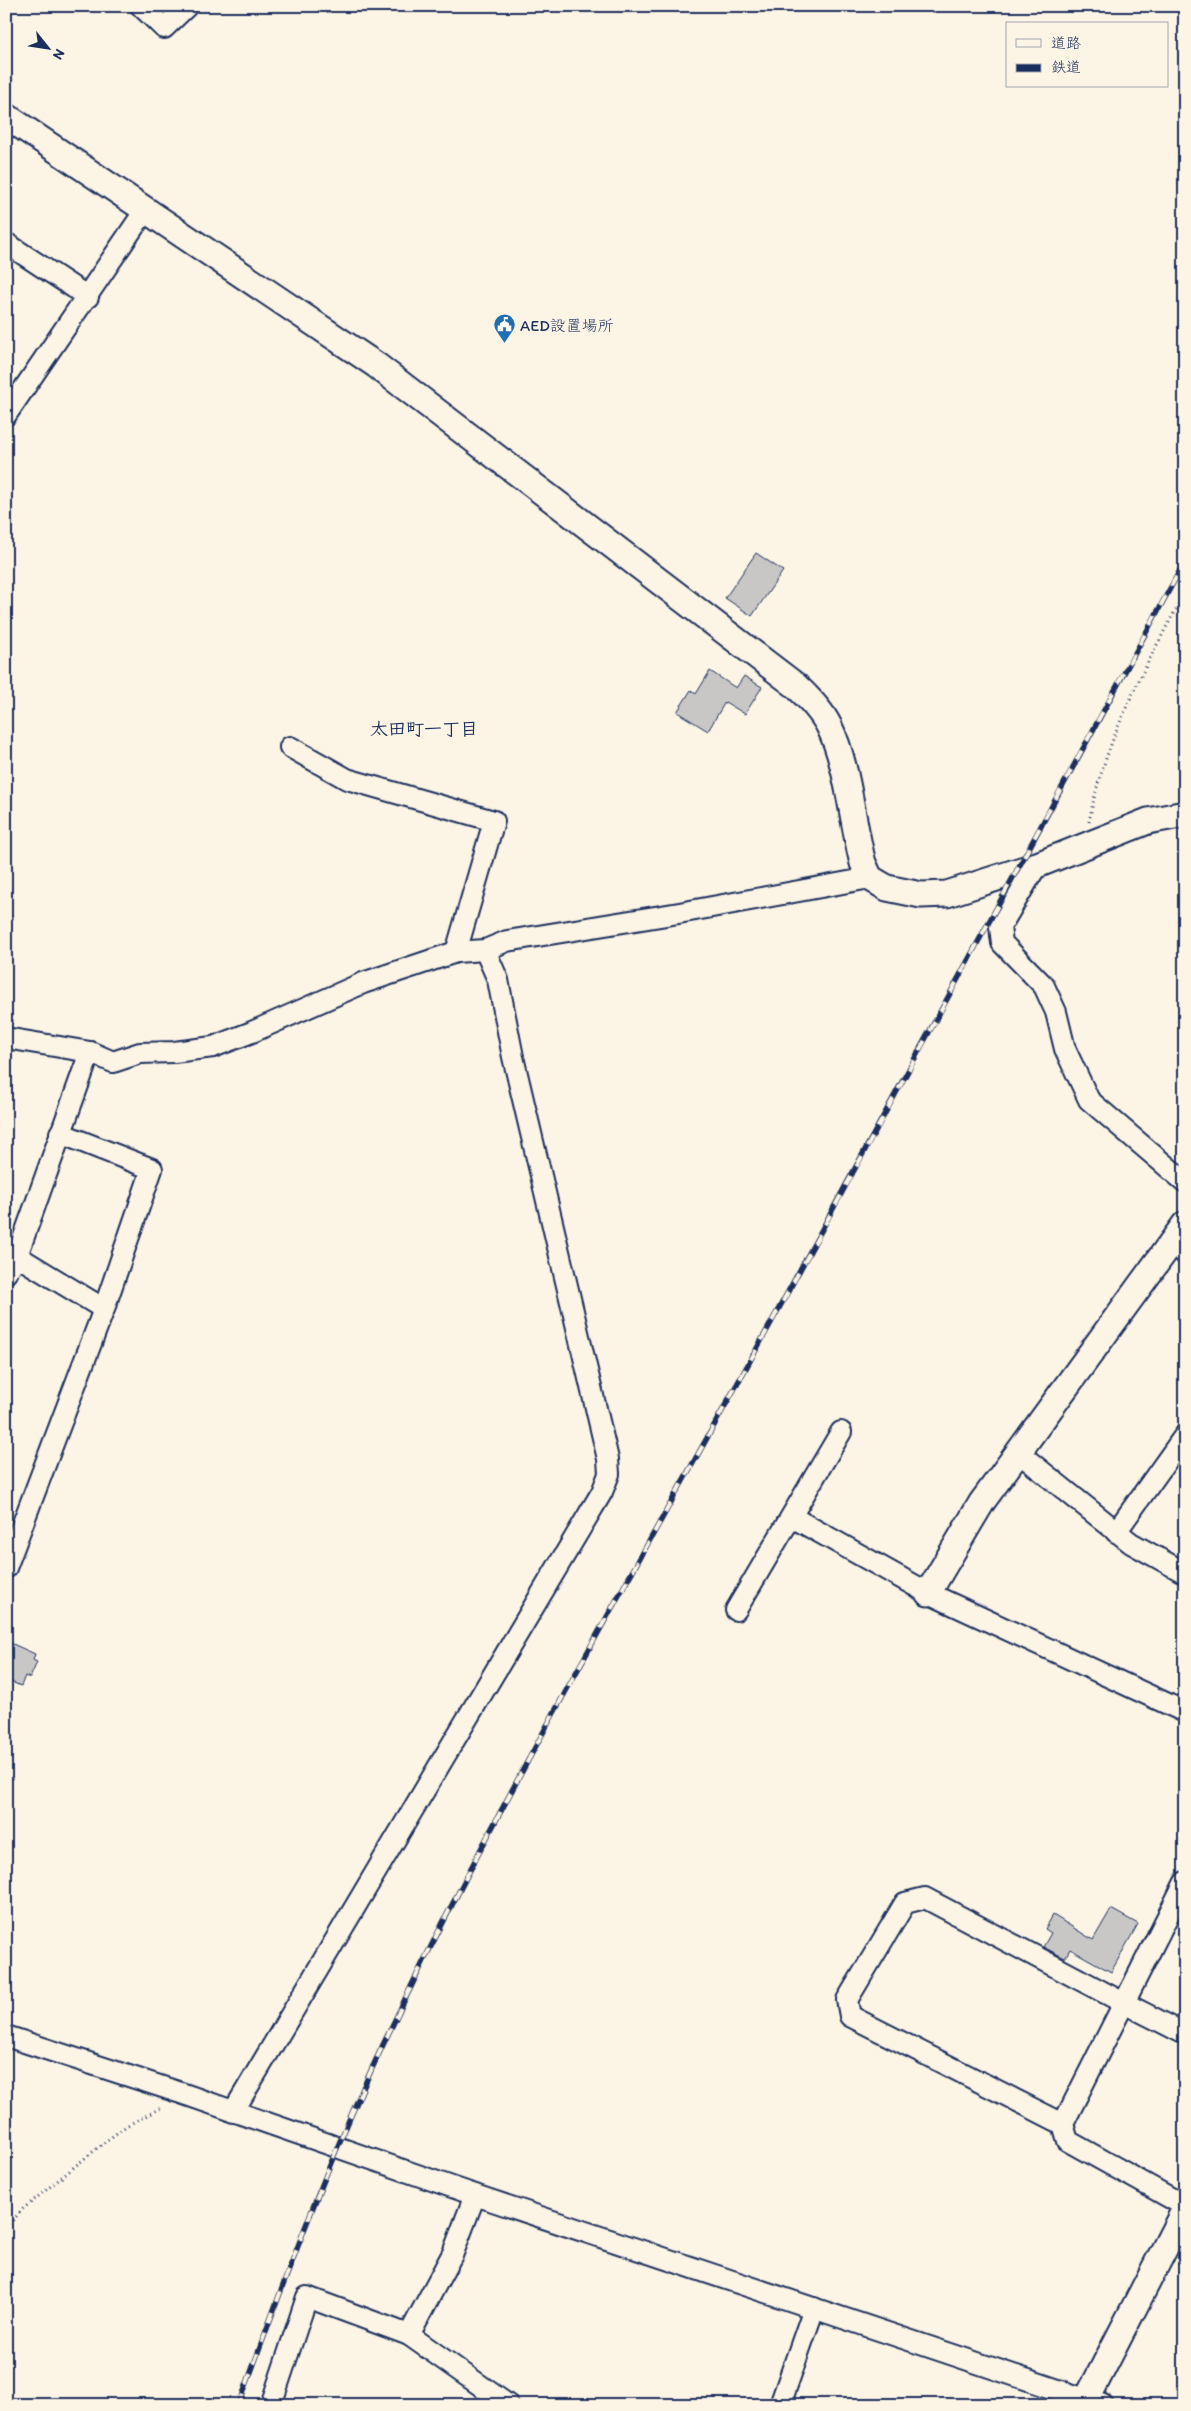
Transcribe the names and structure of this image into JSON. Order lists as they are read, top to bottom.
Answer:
{
  "districts": ["太田町一丁目"],
  "places": {
    "public building": ["AED設置場所"]
  },
  "legend": ["道路", "鉄道"],
  "north": "bottom right"
}
